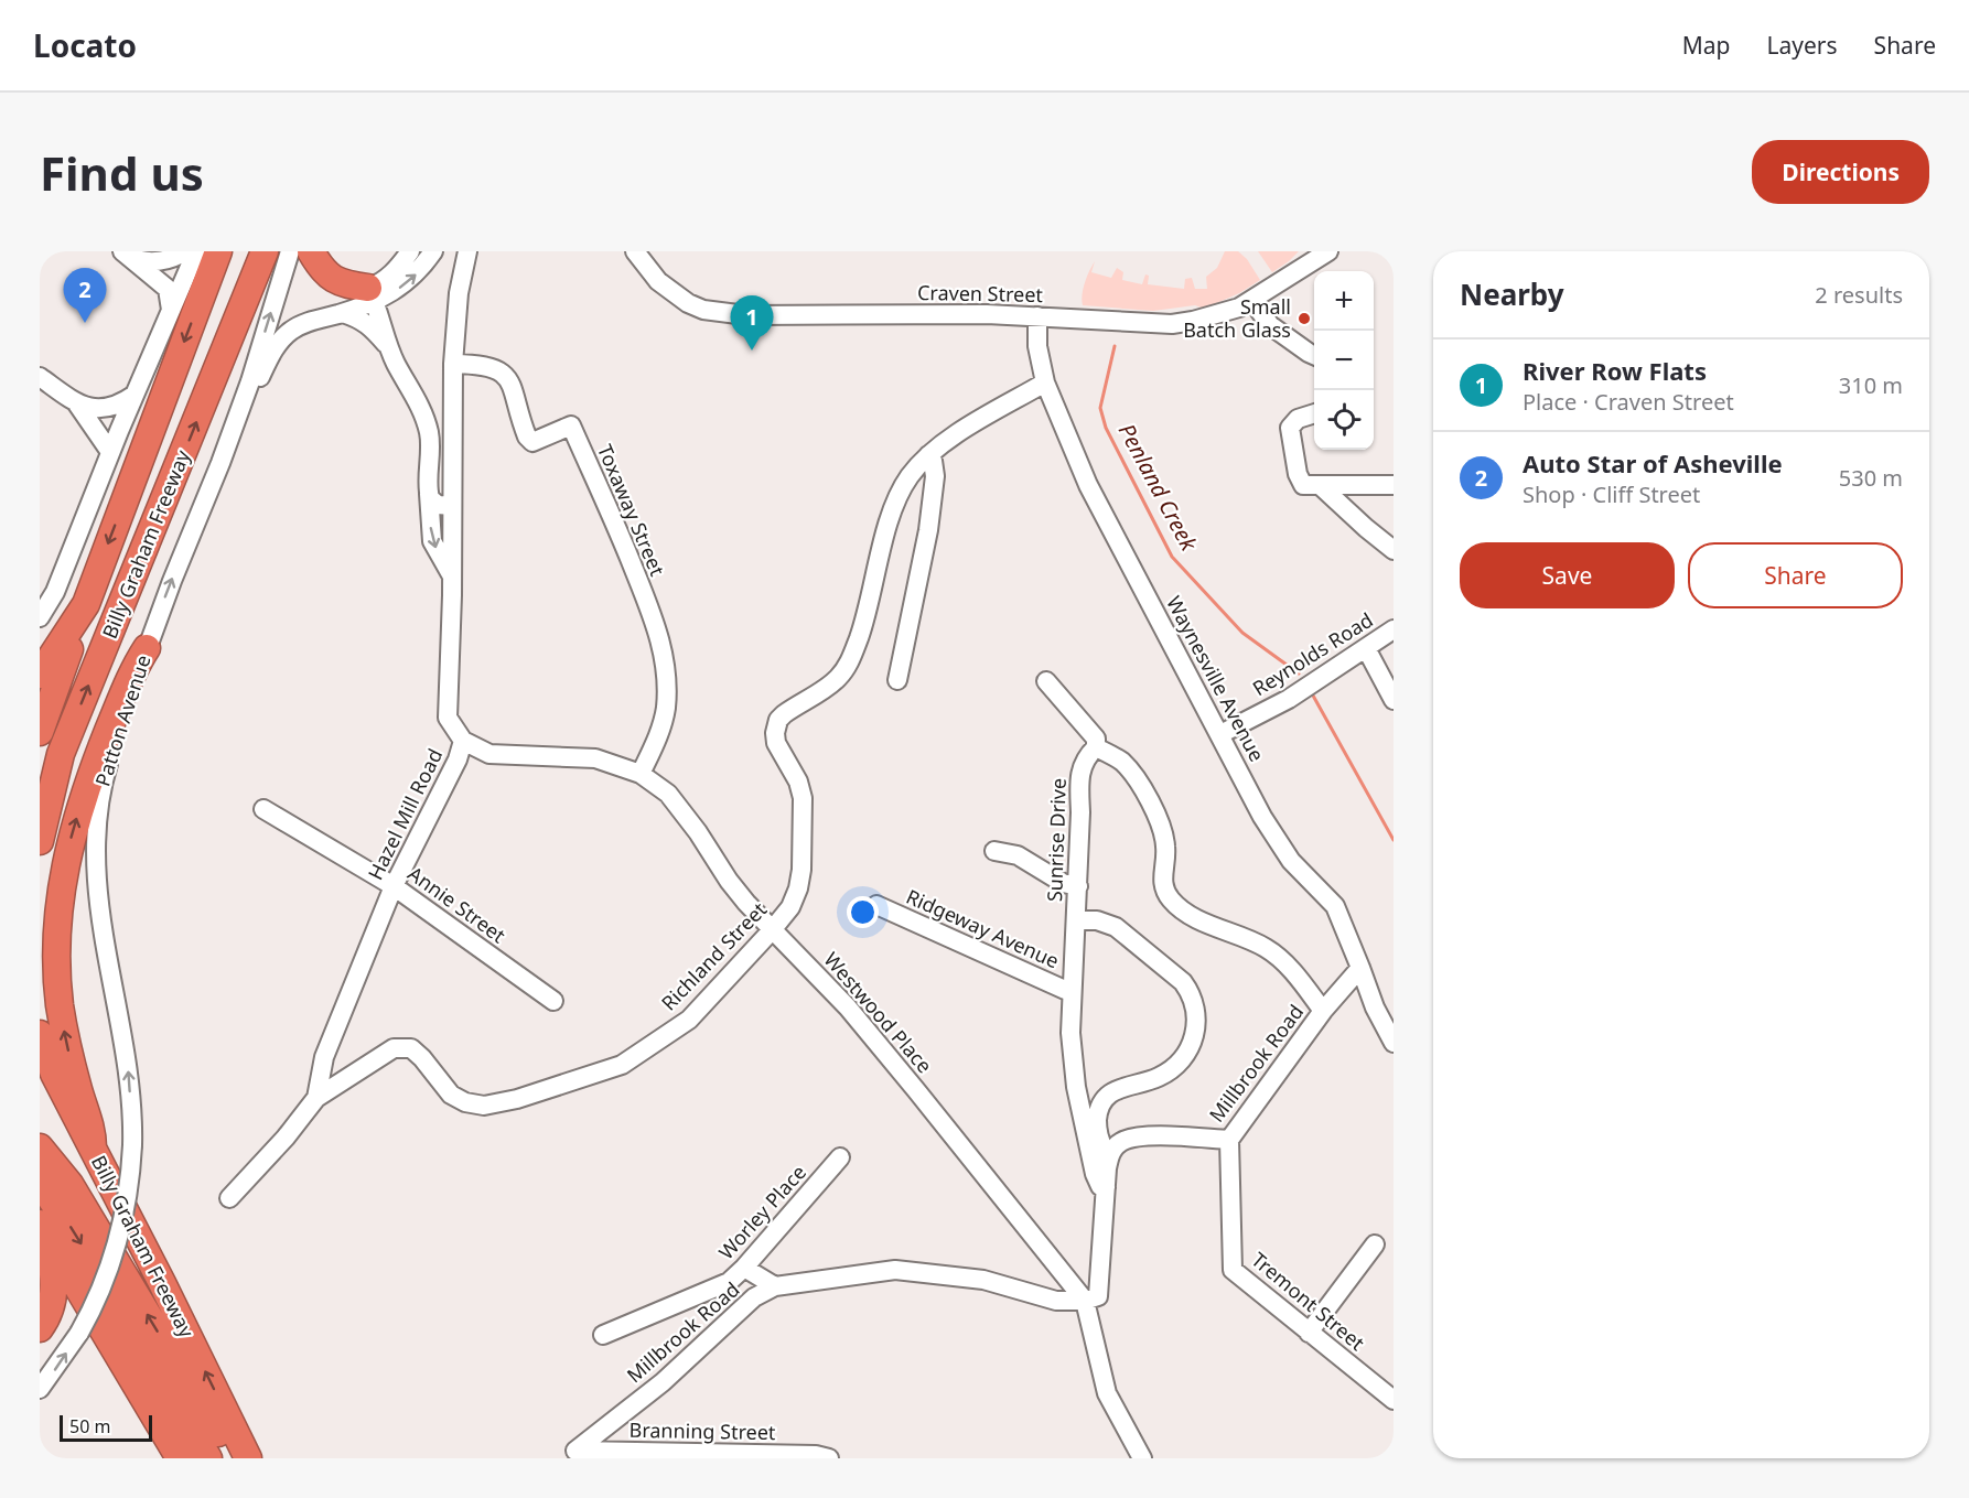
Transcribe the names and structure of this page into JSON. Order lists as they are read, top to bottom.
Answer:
{
  "streets": {
    "highway": ["Billy Graham Freeway"],
    "street": [
      "Craven Street",
      "Toxaway Street",
      "Reynolds Road",
      "Waynesville Avenue",
      "Patton Avenue",
      "Hazel Mill Road",
      "Sunrise Drive",
      "Annie Street",
      "Ridgeway Avenue",
      "Richland Street",
      "Westwood Place",
      "Millbrook Road",
      "Worley Place",
      "Tremont Street",
      "Branning Street"
    ]
  },
  "crossings": [
    ["Craven Street", "Waynesville Avenue"],
    ["Toxaway Street", "Hazel Mill Road"],
    ["Toxaway Street", "Westwood Place"],
    ["Reynolds Road", "Waynesville Avenue"],
    ["Waynesville Avenue", "Richland Street"],
    ["Waynesville Avenue", "Millbrook Road"],
    ["Hazel Mill Road", "Annie Street"],
    ["Hazel Mill Road", "Richland Street"],
    ["Hazel Mill Road", "Westwood Place"],
    ["Sunrise Drive", "Ridgeway Avenue"],
    ["Richland Street", "Westwood Place"],
    ["Westwood Place", "Millbrook Road"],
    ["Millbrook Road", "Tremont Street"],
    ["Millbrook Road", "Branning Street"]
  ],
  "water": ["Penland Creek"],
  "places": ["Small Batch Glass"],
  "scale_bar": "50 m",
  "page": {
    "header": "Locato",
    "nav": ["Map", "Layers", "Share"],
    "buttons": [
      "Directions",
      ["Save", "Share"]
    ],
    "title": "Find us",
    "heading": ["Nearby", "2 results"],
    "pins": ["2", "1"],
    "map_buttons": ["+", "−"],
    "list": [
      {
        "mark": "1",
        "name": "River Row Flats",
        "note": "Place · Craven Street",
        "value": "310 m"
      },
      {
        "mark": "2",
        "name": "Auto Star of Asheville",
        "note": "Shop · Cliff Street",
        "value": "530 m"
      }
    ],
    "scale": "50 m"
  }
}
